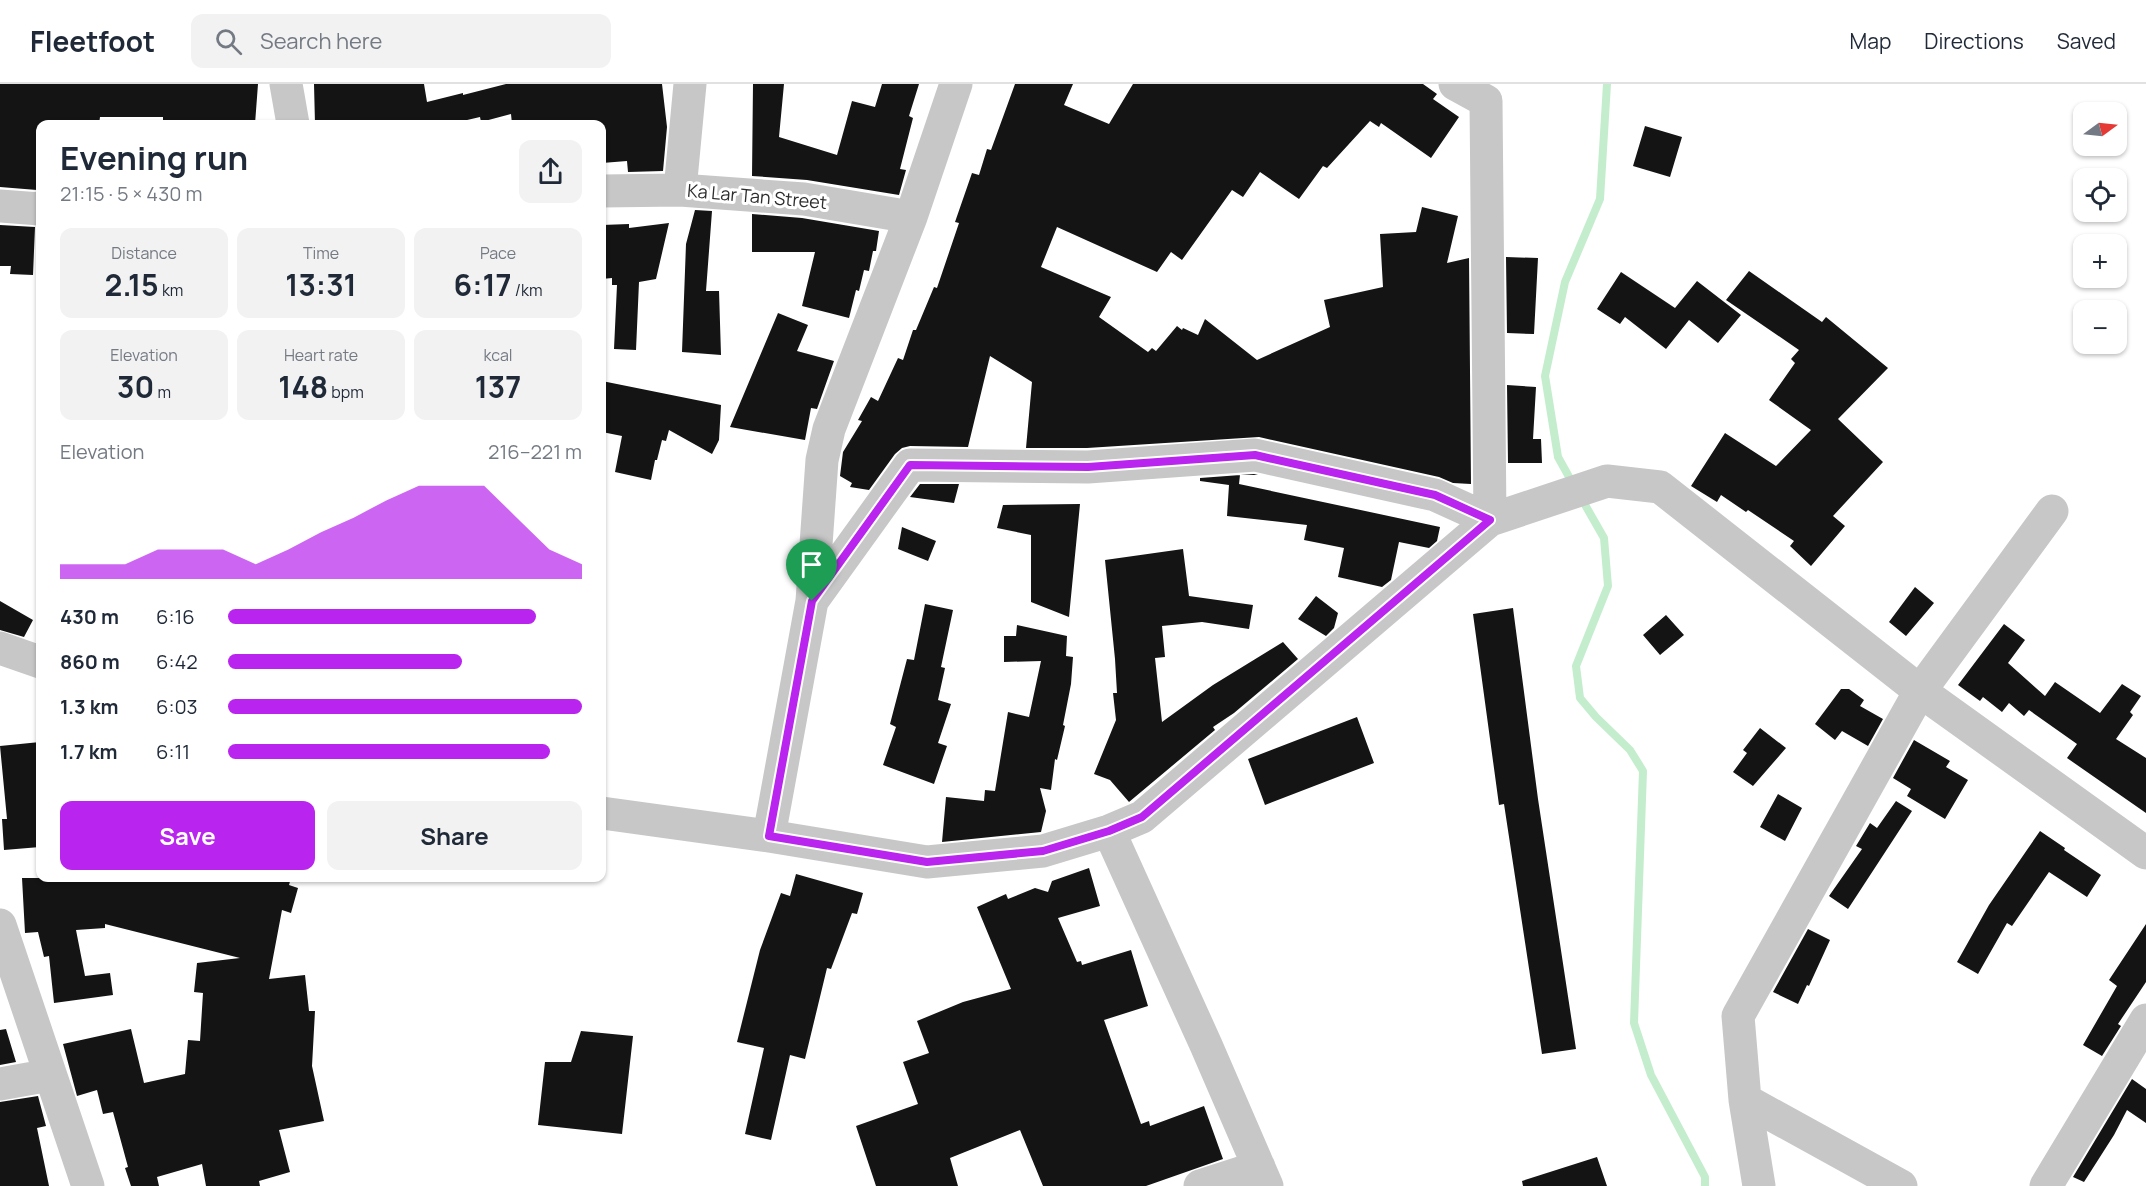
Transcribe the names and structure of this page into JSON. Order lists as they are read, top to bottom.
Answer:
{
  "streets": {
    "street": ["Ka Lar Tan Street"]
  },
  "north": "right",
  "page": {
    "header": "Fleetfoot",
    "search": "Search here",
    "nav": ["Map", "Directions", "Saved"],
    "map_buttons": ["+", "−"],
    "heading": ["Evening run", "21:15 · 5 × 430 m"],
    "stats": [
      ["Distance", "2.15 km"],
      ["Time", "13:31"],
      ["Pace", "6:17 /km"],
      ["Elevation", "30 m"],
      ["Heart rate", "148 bpm"],
      ["kcal", "137"]
    ],
    "chart": ["Elevation", "216–221 m"],
    "list": [
      {
        "name": "430 m",
        "note": "6:16"
      },
      {
        "name": "860 m",
        "note": "6:42"
      },
      {
        "name": "1.3 km",
        "note": "6:03"
      },
      {
        "name": "1.7 km",
        "note": "6:11"
      }
    ],
    "buttons": ["Save", "Share"]
  }
}
